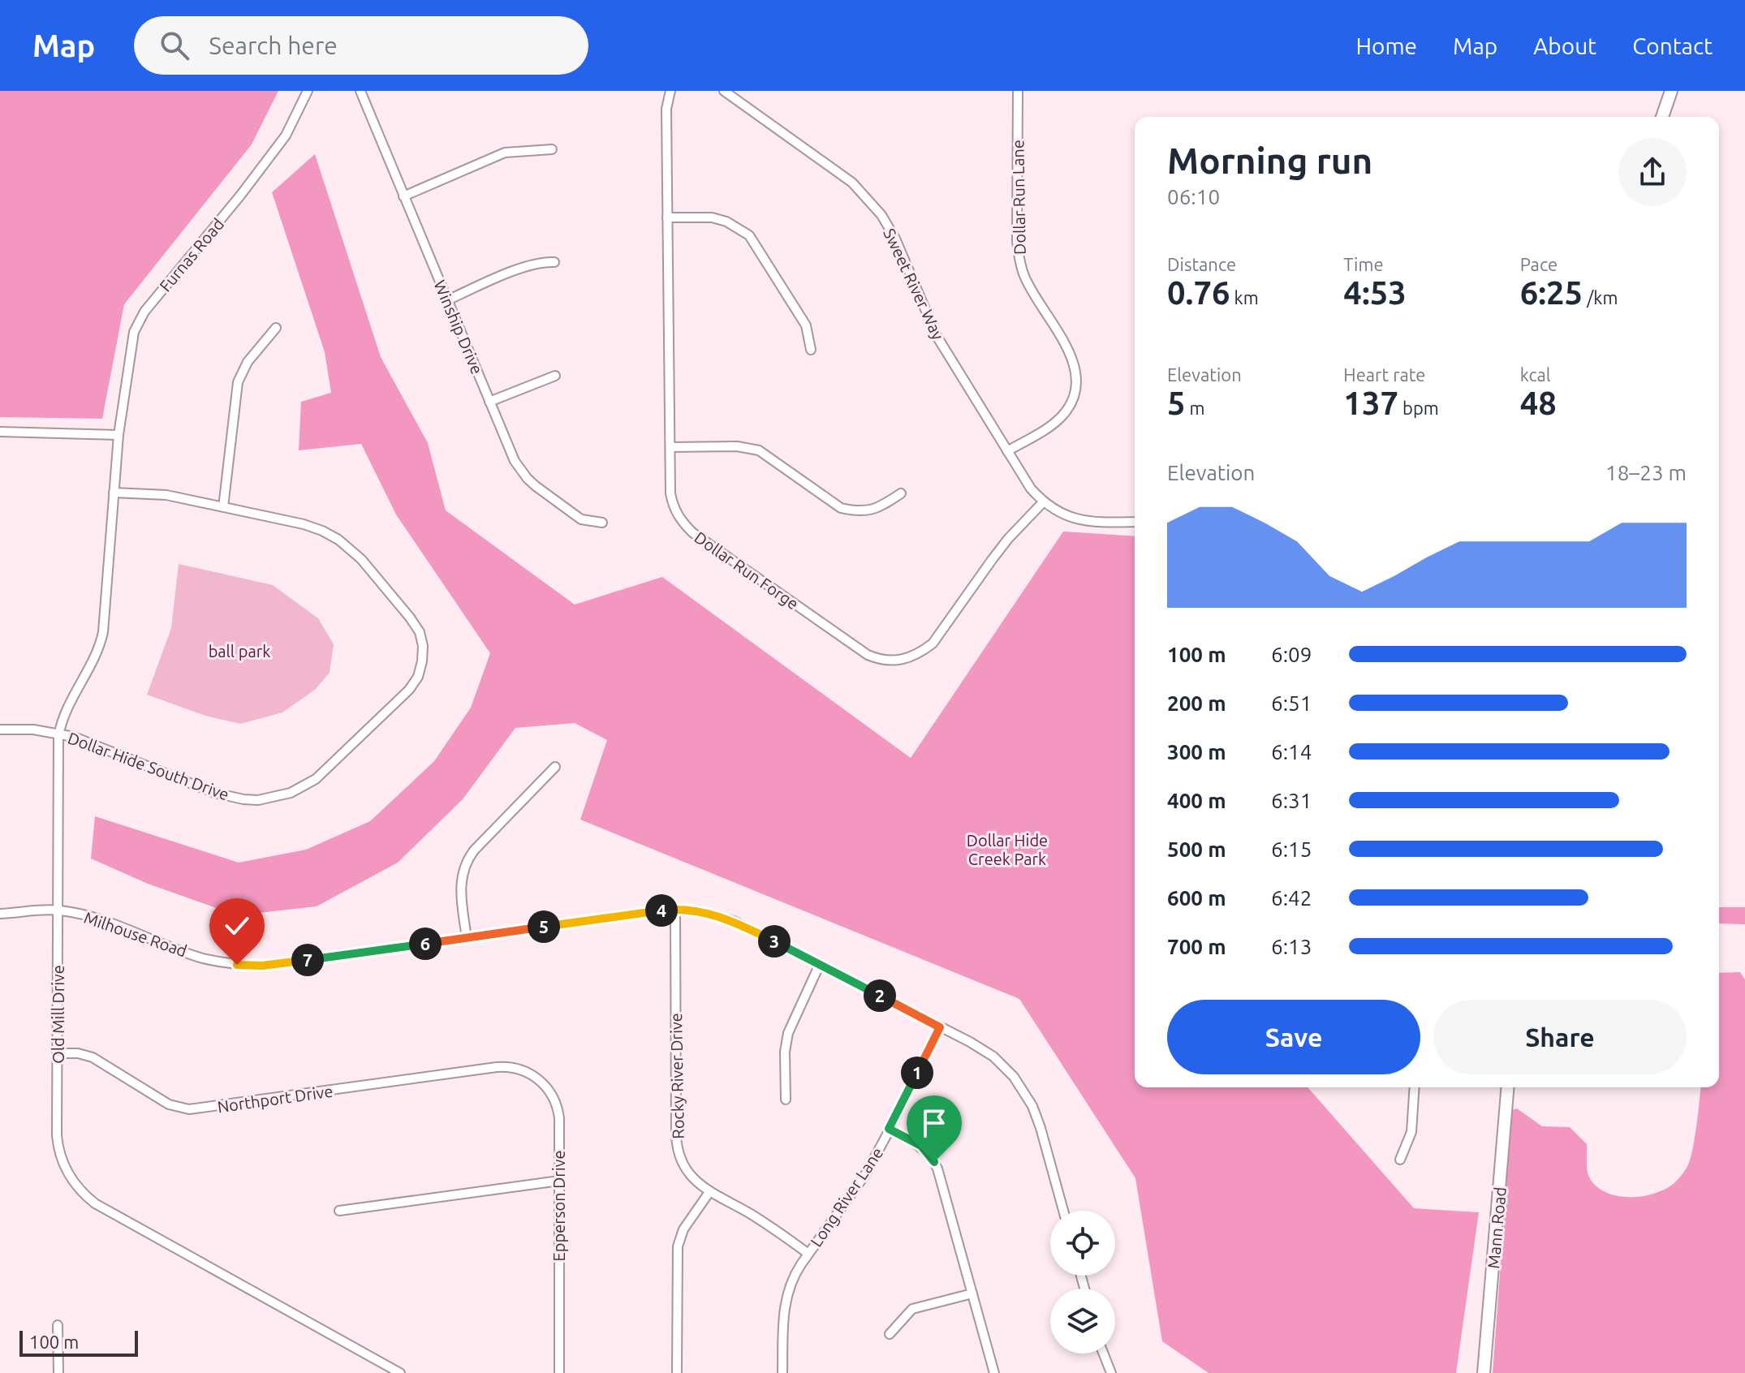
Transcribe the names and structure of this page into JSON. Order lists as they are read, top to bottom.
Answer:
{
  "streets": {
    "main road": ["Mann Road"],
    "street": [
      "Dollar Run Lane",
      "Furnas Road",
      "Sweet River Way",
      "Winship Drive",
      "Dollar Run Forge",
      "Dollar Hide South Drive",
      "Milhouse Road",
      "Old Mill Drive",
      "Rocky River Drive",
      "Northport Drive",
      "Long River Lane",
      "Epperson Drive"
    ]
  },
  "crossings": [
    ["Dollar Run Lane", "Sweet River Way"],
    ["Furnas Road", "Old Mill Drive"],
    ["Sweet River Way", "Dollar Run Forge"],
    ["Dollar Hide South Drive", "Old Mill Drive"],
    ["Milhouse Road", "Old Mill Drive"],
    ["Milhouse Road", "Rocky River Drive"],
    ["Milhouse Road", "Long River Lane"],
    ["Old Mill Drive", "Northport Drive"],
    ["Rocky River Drive", "Long River Lane"],
    ["Northport Drive", "Epperson Drive"]
  ],
  "parks": ["ball park", "Dollar Hide Creek Park"],
  "scale_bar": "100 m",
  "page": {
    "header": "Map",
    "search": "Search here",
    "nav": [
      "Home",
      "Map",
      "About",
      "Contact"
    ],
    "heading": ["Morning run", "06:10"],
    "stats": [
      ["Distance", "0.76 km"],
      ["Time", "4:53"],
      ["Pace", "6:25 /km"],
      ["Elevation", "5 m"],
      ["Heart rate", "137 bpm"],
      ["kcal", "48"]
    ],
    "chart": ["Elevation", "18–23 m"],
    "list": [
      {
        "name": "100 m",
        "note": "6:09"
      },
      {
        "name": "200 m",
        "note": "6:51"
      },
      {
        "name": "300 m",
        "note": "6:14"
      },
      {
        "name": "400 m",
        "note": "6:31"
      },
      {
        "name": "500 m",
        "note": "6:15"
      },
      {
        "name": "600 m",
        "note": "6:42"
      },
      {
        "name": "700 m",
        "note": "6:13"
      }
    ],
    "pins": [
      "4",
      "5",
      "3",
      "6",
      "7",
      "2",
      "1"
    ],
    "buttons": ["Save", "Share"],
    "scale": "100 m"
  }
}
